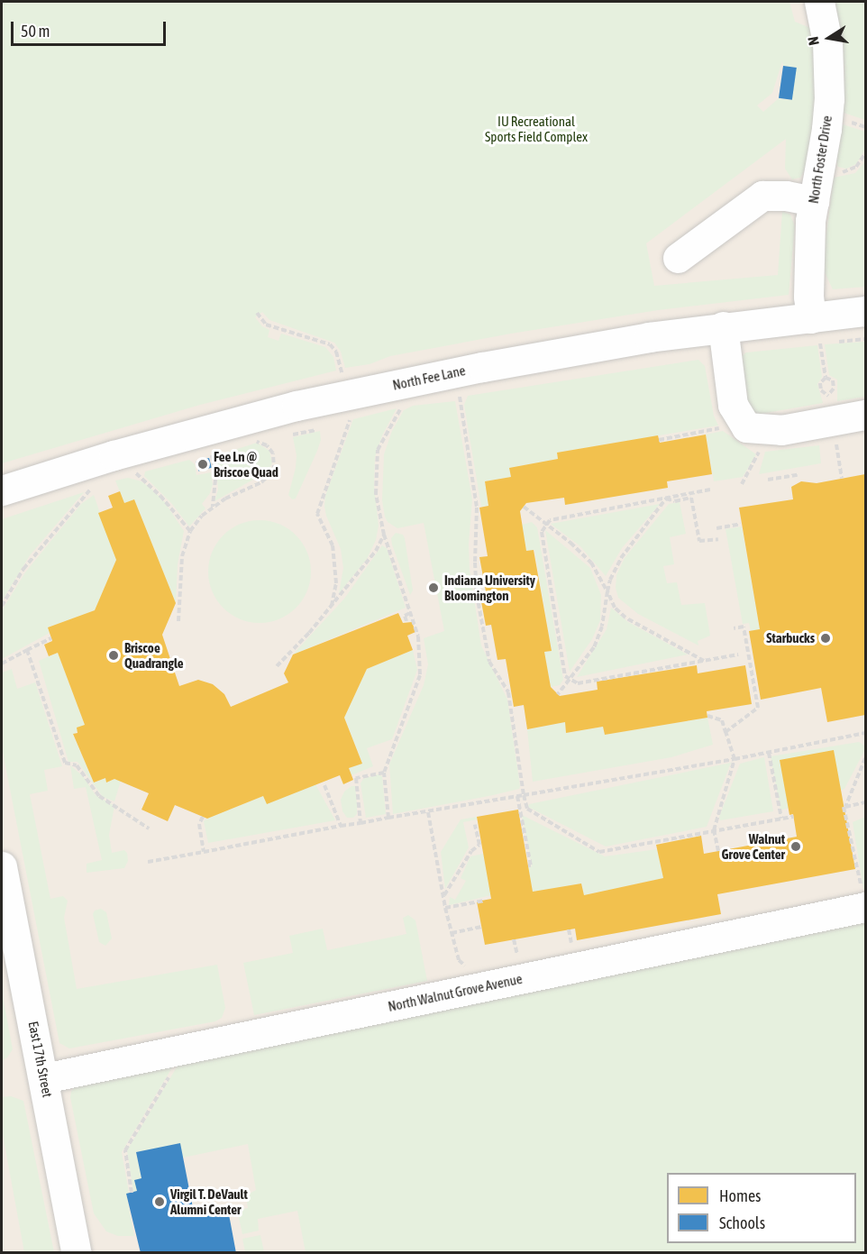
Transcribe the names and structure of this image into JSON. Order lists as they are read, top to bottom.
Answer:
{
  "streets": {
    "street": [
      "North Foster Drive",
      "North Fee Lane",
      "North Walnut Grove Avenue",
      "East 17th Street"
    ]
  },
  "crossings": [
    ["North Foster Drive", "North Fee Lane"],
    ["North Walnut Grove Avenue", "East 17th Street"]
  ],
  "parks": ["IU Recreational Sports Field Complex"],
  "places": [
    "Fee Ln @ Briscoe Quad",
    "Indiana University Bloomington",
    "Starbucks",
    "Briscoe Quadrangle",
    "Walnut Grove Center",
    "Virgil T. DeVault Alumni Center"
  ],
  "legend": ["Homes", "Schools"],
  "scale_bar": "50 m",
  "north": "left"
}
